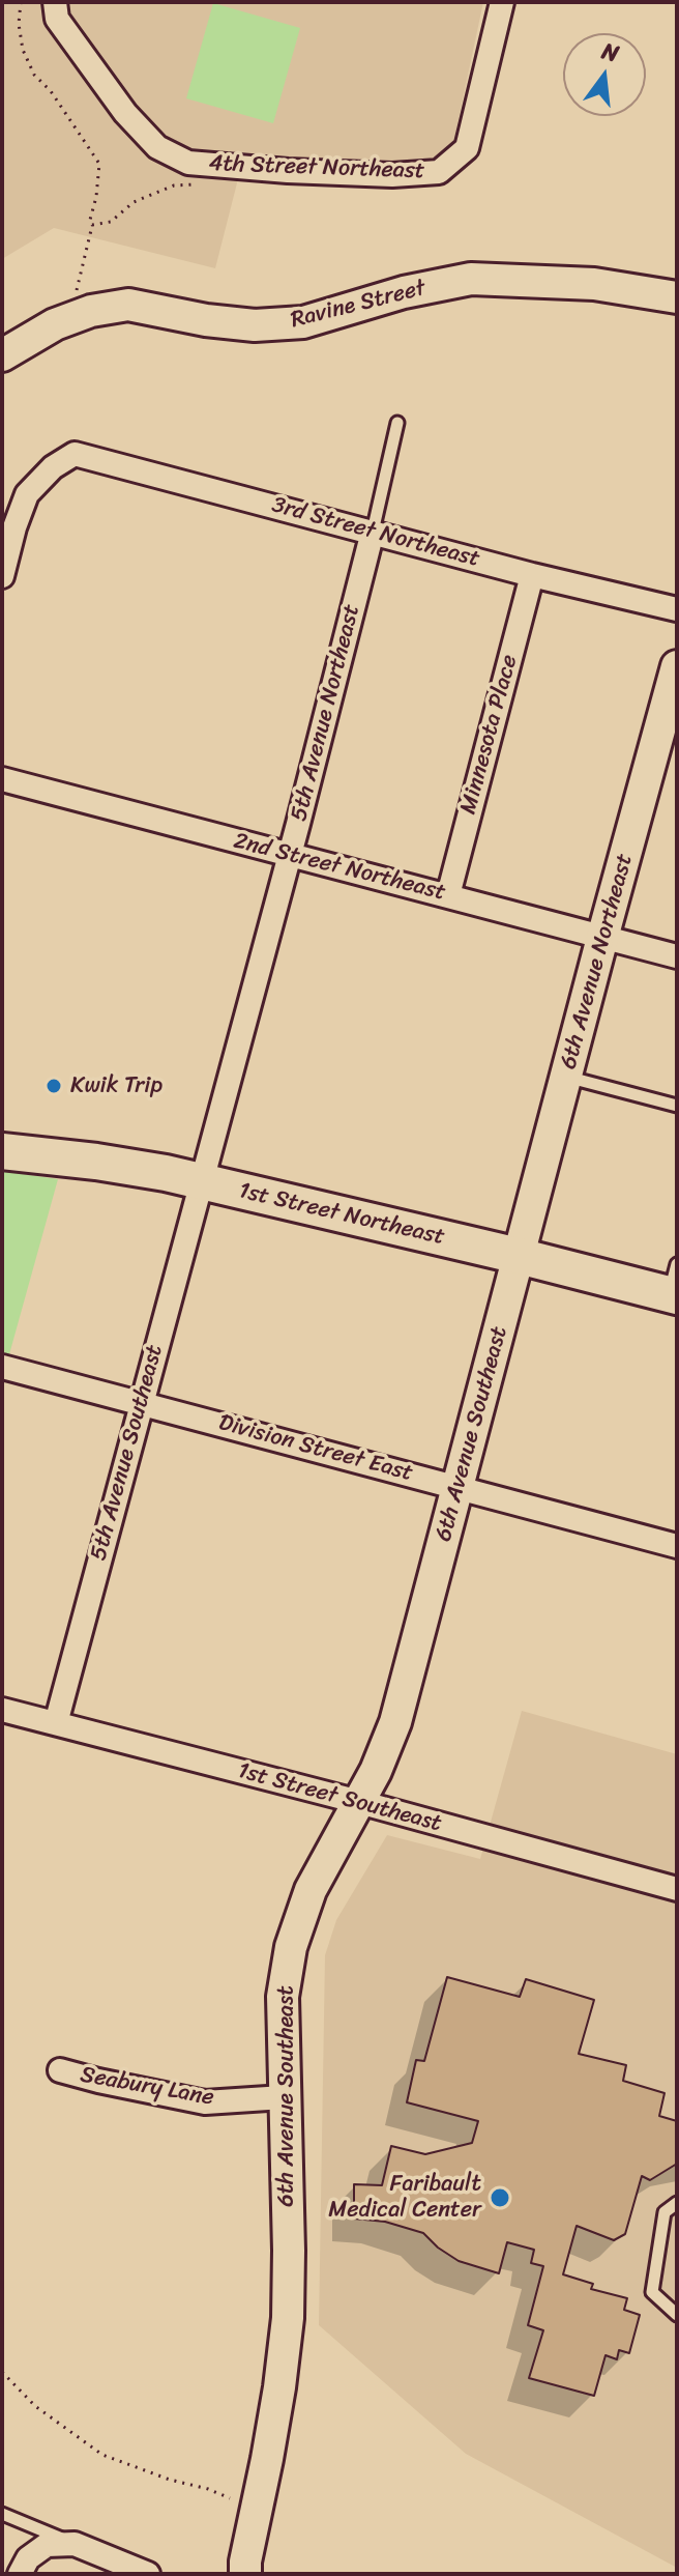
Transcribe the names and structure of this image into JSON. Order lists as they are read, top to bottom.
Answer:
{
  "streets": {
    "main road": ["1st Street Northeast"],
    "street": [
      "4th Street Northeast",
      "Ravine Street",
      "3rd Street Northeast",
      "5th Avenue Northeast",
      "Minnesota Place",
      "2nd Street Northeast",
      "6th Avenue Northeast",
      "6th Avenue Southeast",
      "Division Street East",
      "5th Avenue Southeast",
      "1st Street Southeast",
      "Seabury Lane"
    ]
  },
  "crossings": [
    ["3rd Street Northeast", "5th Avenue Northeast"],
    ["3rd Street Northeast", "Minnesota Place"],
    ["5th Avenue Northeast", "2nd Street Northeast"],
    ["5th Avenue Northeast", "1st Street Northeast"],
    ["5th Avenue Northeast", "5th Avenue Southeast"],
    ["Minnesota Place", "2nd Street Northeast"],
    ["2nd Street Northeast", "6th Avenue Northeast"],
    ["6th Avenue Northeast", "1st Street Northeast"],
    ["6th Avenue Northeast", "6th Avenue Southeast"],
    ["1st Street Northeast", "6th Avenue Southeast"],
    ["1st Street Northeast", "5th Avenue Southeast"],
    ["6th Avenue Southeast", "Division Street East"],
    ["6th Avenue Southeast", "1st Street Southeast"],
    ["6th Avenue Southeast", "Seabury Lane"],
    ["Division Street East", "5th Avenue Southeast"],
    ["5th Avenue Southeast", "1st Street Southeast"]
  ],
  "places": ["Kwik Trip", "Faribault Medical Center"],
  "north": "top"
}
